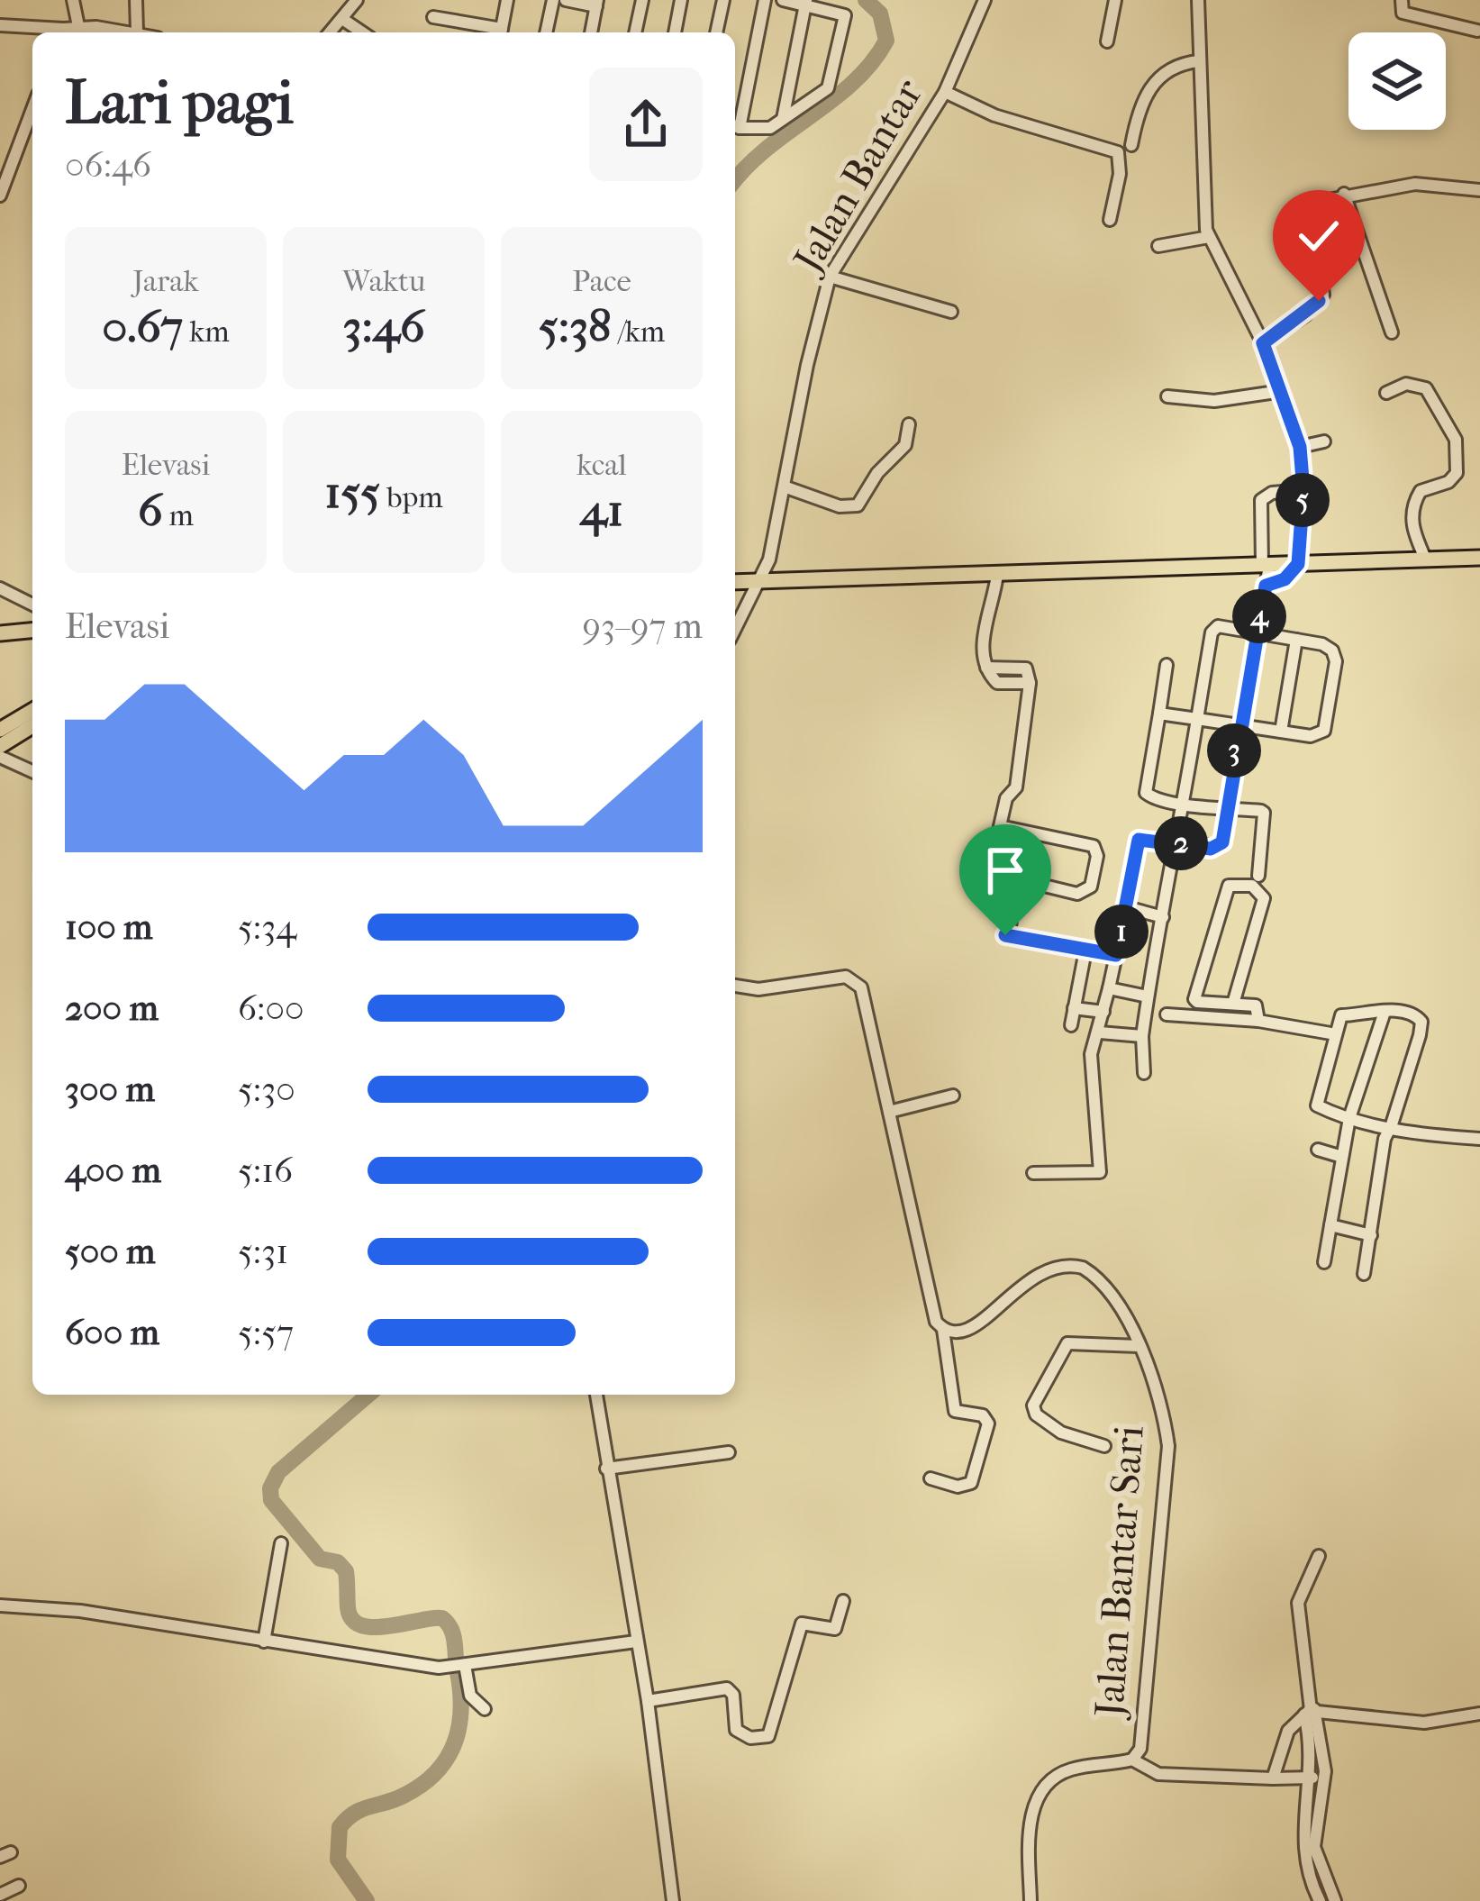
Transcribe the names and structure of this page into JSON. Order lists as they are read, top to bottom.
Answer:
{
  "streets": {
    "street": ["Jalan Bantar", "Jalan Bantar Sari"]
  },
  "page": {
    "heading": ["Lari pagi", "06:46"],
    "stats": [
      ["Jarak", "0.67 km"],
      ["Waktu", "3:46"],
      ["Pace", "5:38 /km"],
      ["Elevasi", "6 m"],
      ["155 bpm"],
      ["kcal", "41"]
    ],
    "pins": [
      "5",
      "4",
      "3",
      "2",
      "1"
    ],
    "chart": ["Elevasi", "93–97 m"],
    "list": [
      {
        "name": "100 m",
        "note": "5:34"
      },
      {
        "name": "200 m",
        "note": "6:00"
      },
      {
        "name": "300 m",
        "note": "5:30"
      },
      {
        "name": "400 m",
        "note": "5:16"
      },
      {
        "name": "500 m",
        "note": "5:31"
      },
      {
        "name": "600 m",
        "note": "5:57"
      }
    ]
  }
}
